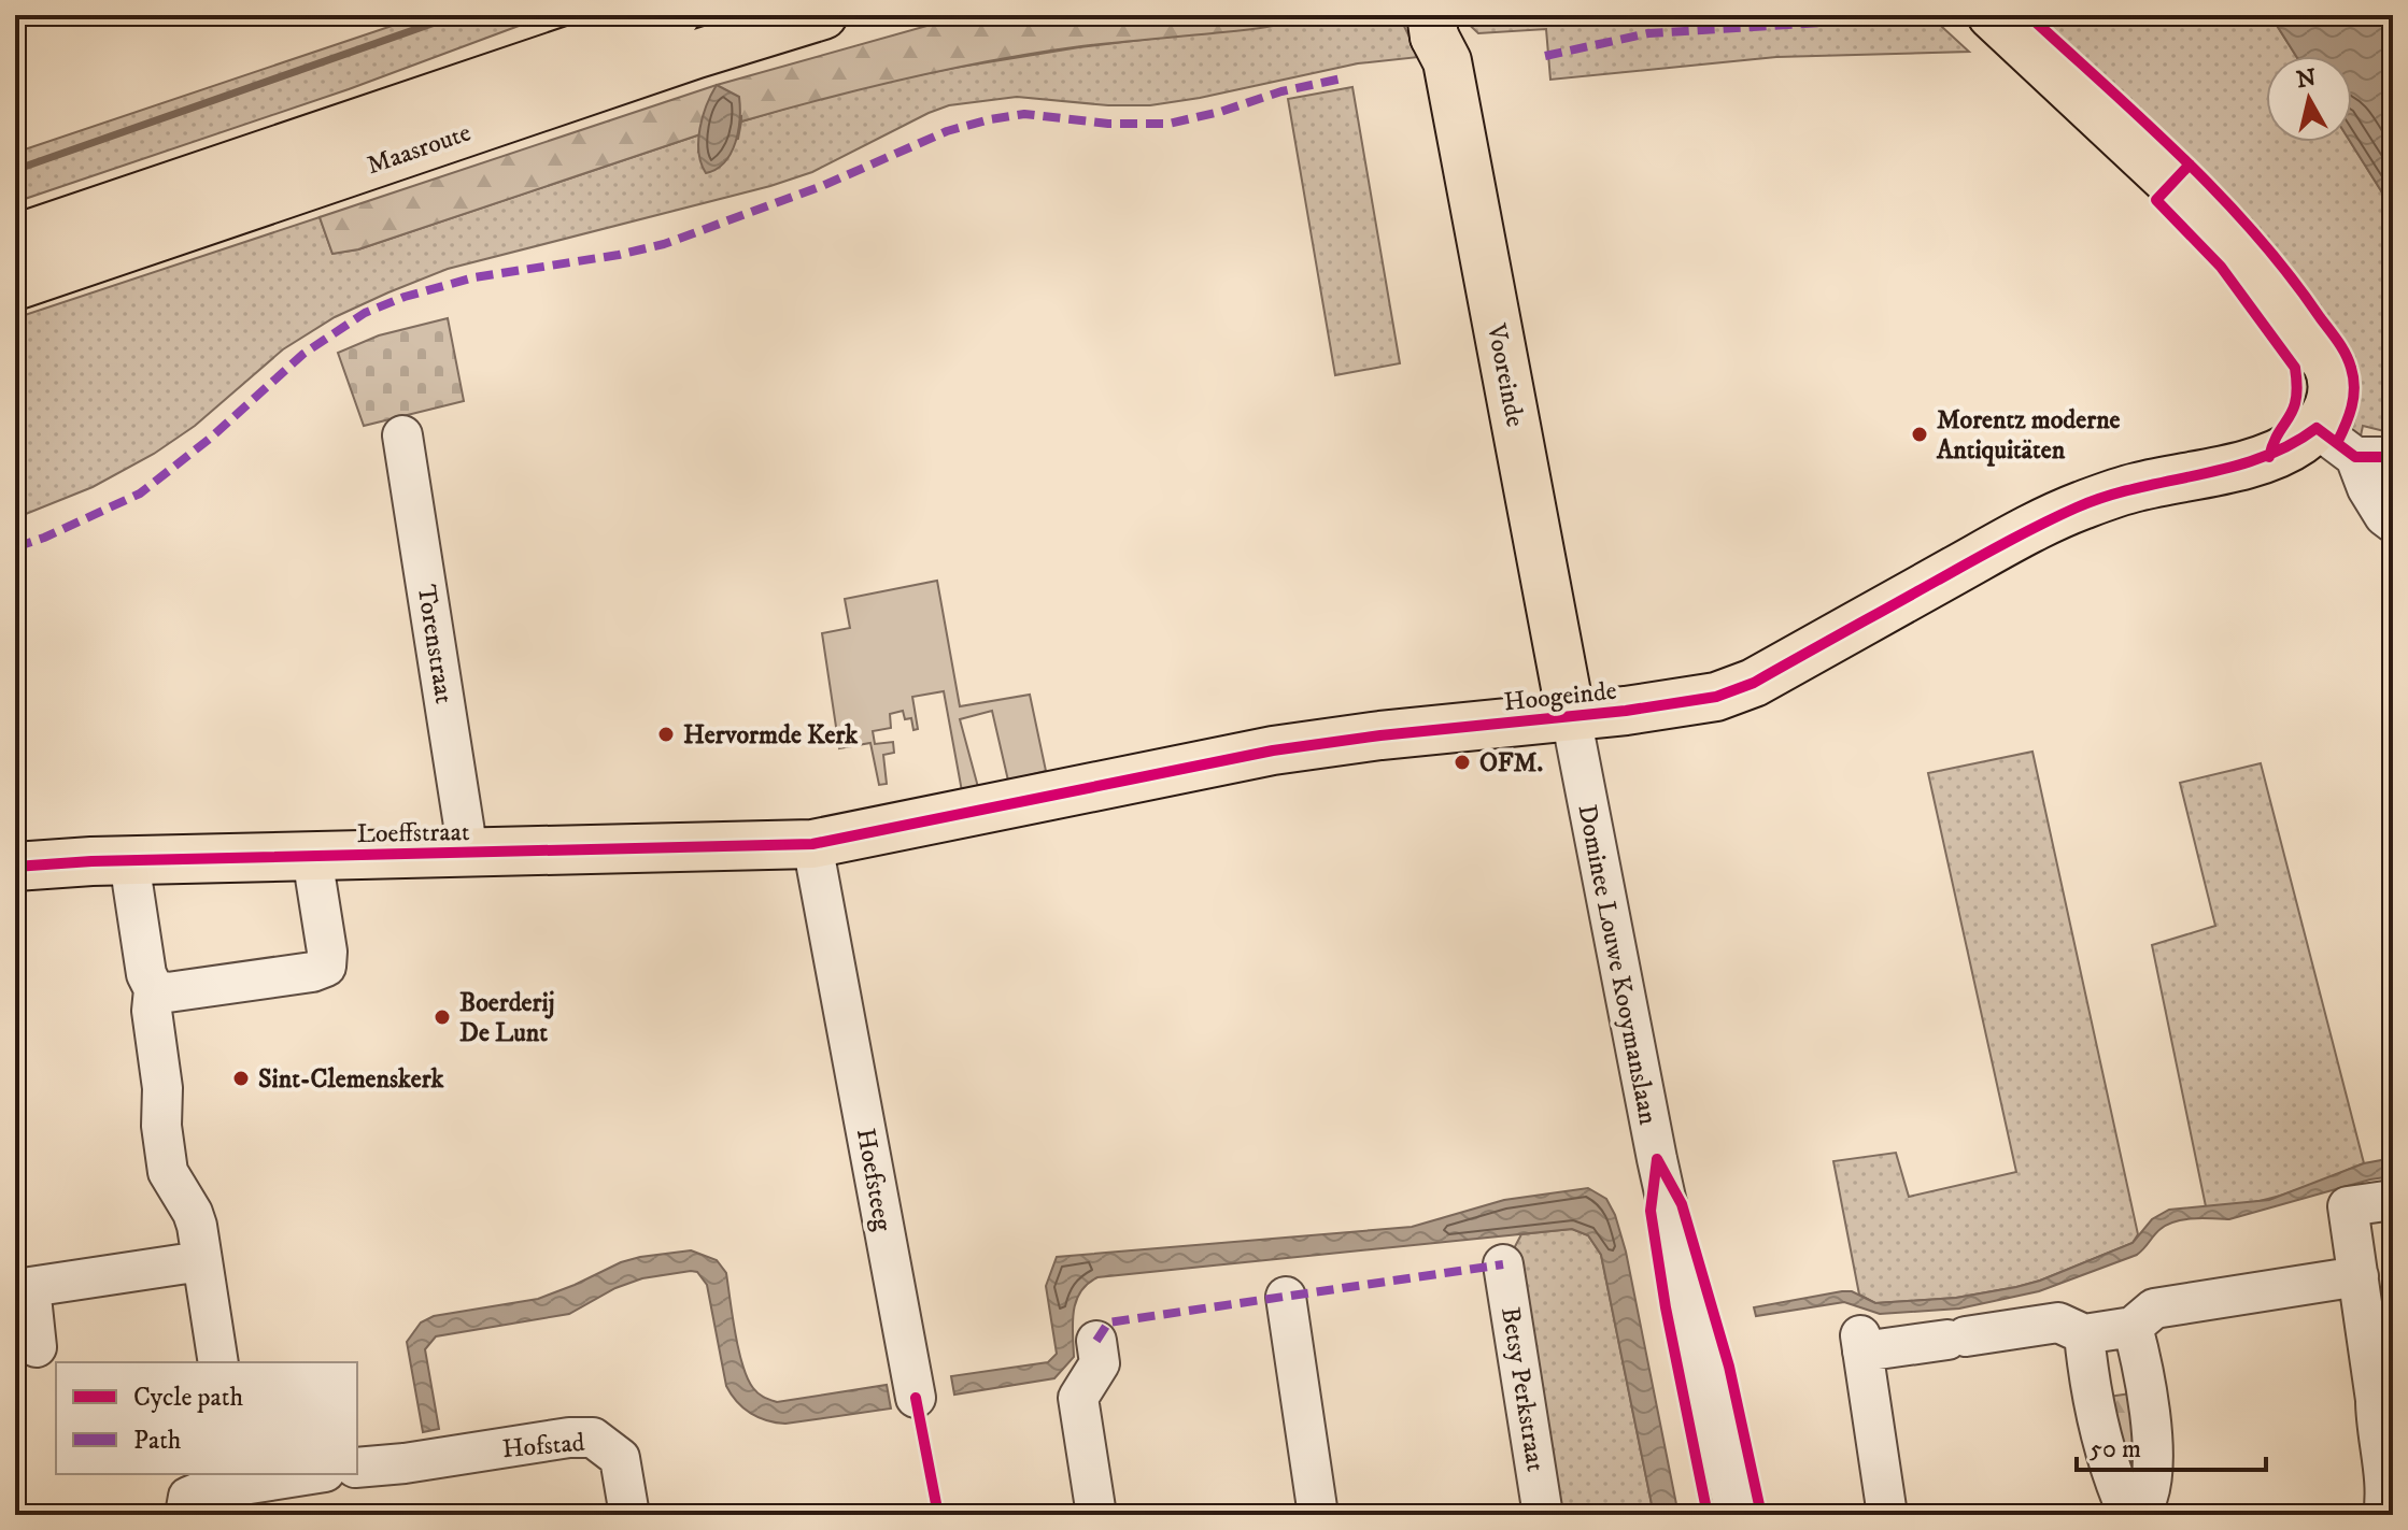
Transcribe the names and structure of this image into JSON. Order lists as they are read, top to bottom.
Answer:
{
  "streets": {
    "main road": [
      "Maasroute",
      "Vooreinde",
      "Hoogeinde",
      "Loeffstraat"
    ],
    "street": [
      "Torenstraat",
      "Dominee Louwe Kooymanslaan",
      "Hoefsteeg",
      "Betsy Perkstraat",
      "Hofstad"
    ]
  },
  "crossings": [
    ["Vooreinde", "Hoogeinde"],
    ["Vooreinde", "Dominee Louwe Kooymanslaan"],
    ["Torenstraat", "Loeffstraat"],
    ["Hoogeinde", "Loeffstraat"],
    ["Hoogeinde", "Dominee Louwe Kooymanslaan"],
    ["Hoogeinde", "Hoefsteeg"],
    ["Loeffstraat", "Hoefsteeg"]
  ],
  "places": [
    "Morentz moderne Antiquitäten",
    "Hervormde Kerk",
    "OFM.",
    "Boerderij De Lunt",
    "Sint-Clemenskerk"
  ],
  "legend": ["Cycle path", "Path"],
  "scale_bar": "50 m",
  "north": "top"
}
